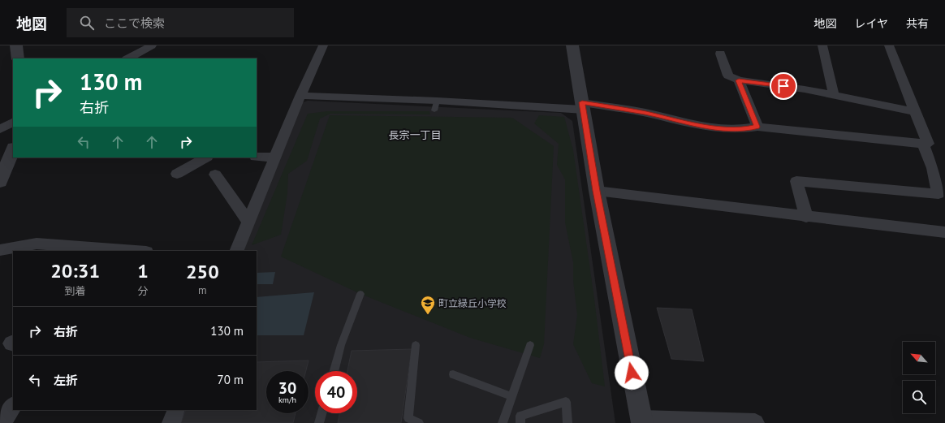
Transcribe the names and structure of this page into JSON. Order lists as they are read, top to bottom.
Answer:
{
  "districts": ["長宗一丁目"],
  "places": {
    "school or university": ["町立緑丘小学校"]
  },
  "north": "top left",
  "page": {
    "header": "地図",
    "search": "ここで検索",
    "nav": ["地図", "レイヤ", "共有"],
    "turn": ["130 m", "右折"],
    "eta": [
      "20:31",
      "到着",
      "1",
      "分",
      "250",
      "m"
    ],
    "list": [
      {
        "name": "右折",
        "value": "130 m"
      },
      {
        "name": "左折",
        "value": "70 m"
      }
    ],
    "speed": "30 km/h",
    "limit": "40"
  }
}
